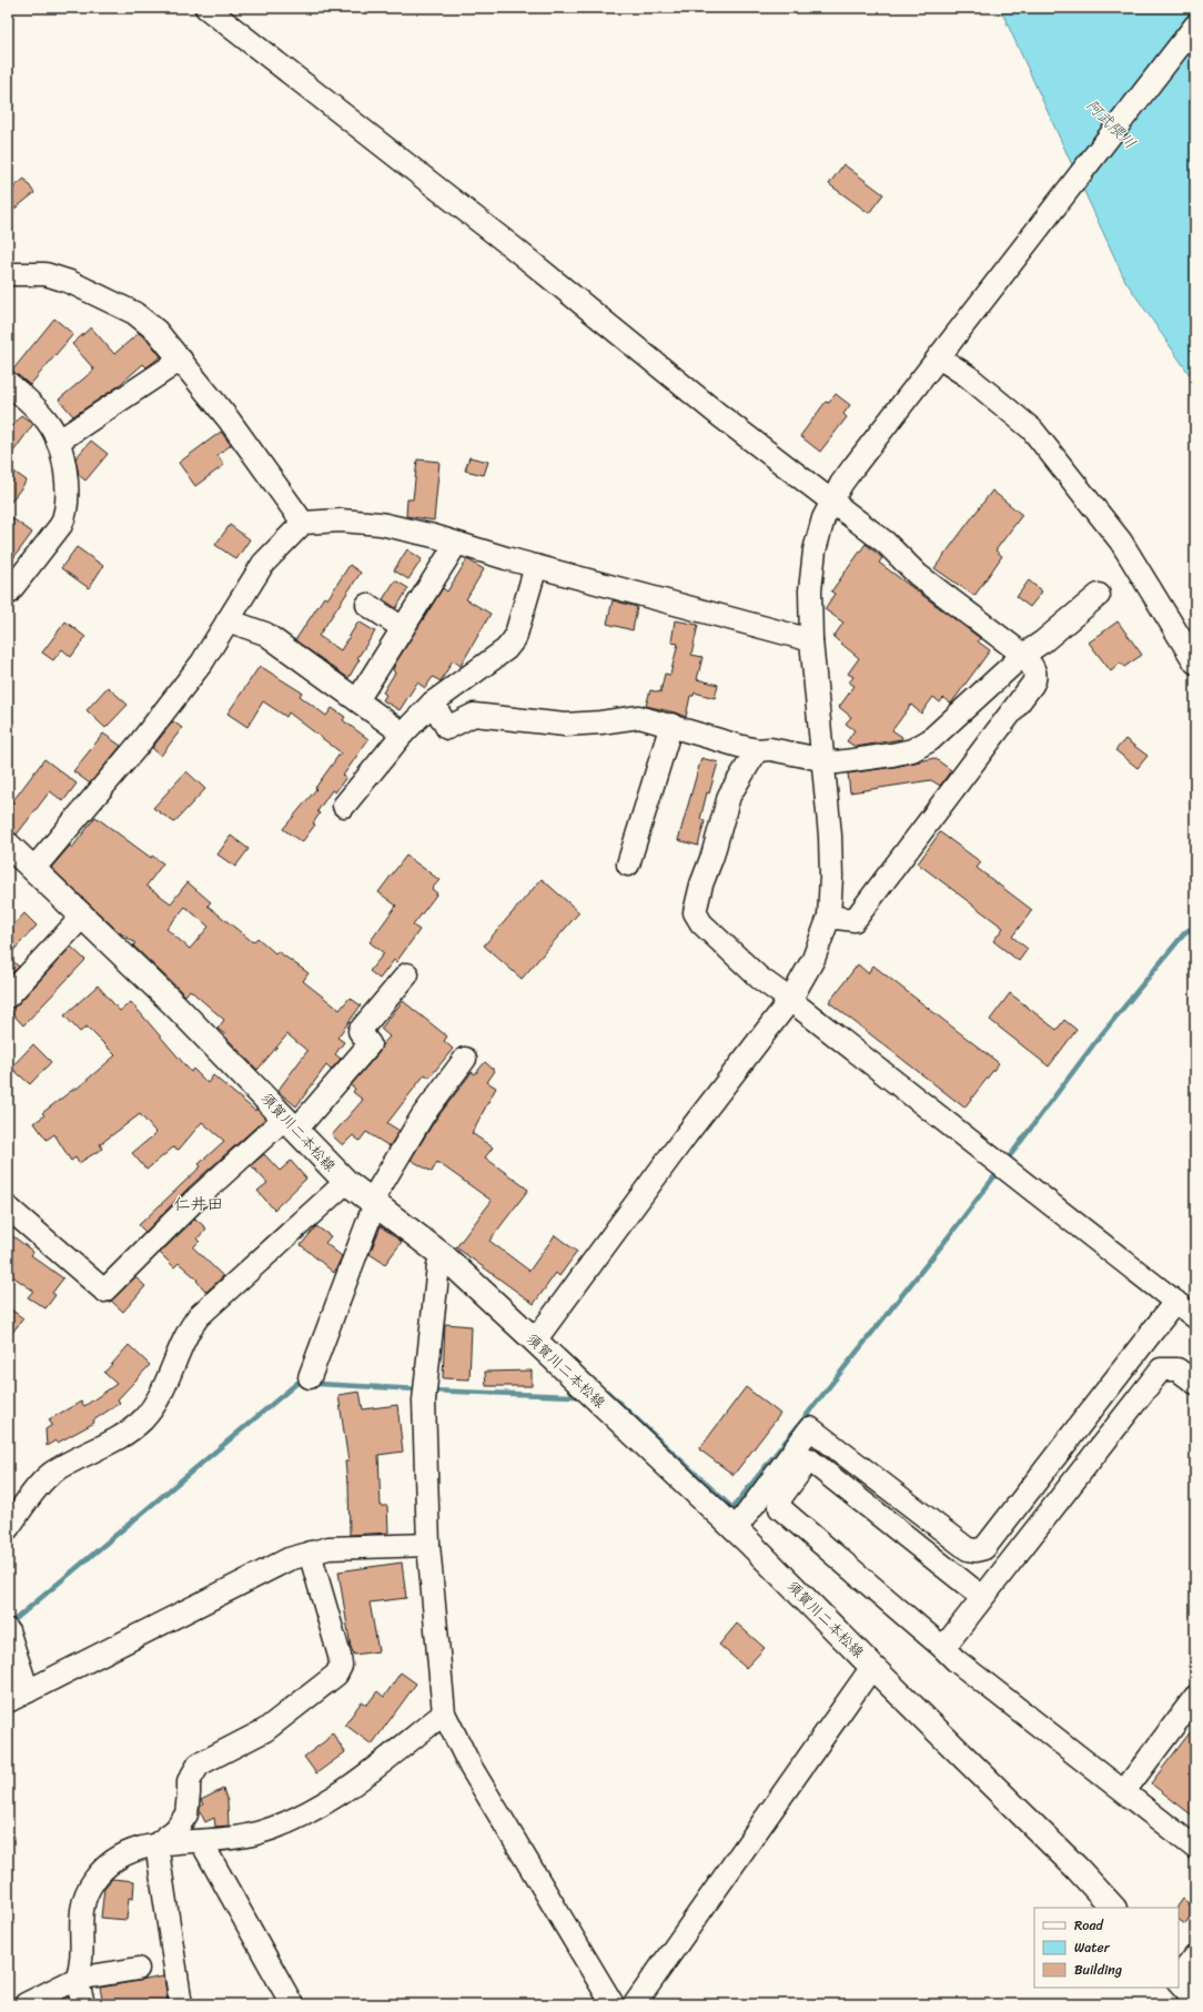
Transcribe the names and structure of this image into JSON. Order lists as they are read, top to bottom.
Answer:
{
  "streets": {
    "main road": ["須賀川二本松線"]
  },
  "districts": ["仁井田"],
  "water": ["阿武隈川"],
  "legend": ["Road", "Water", "Building"]
}
